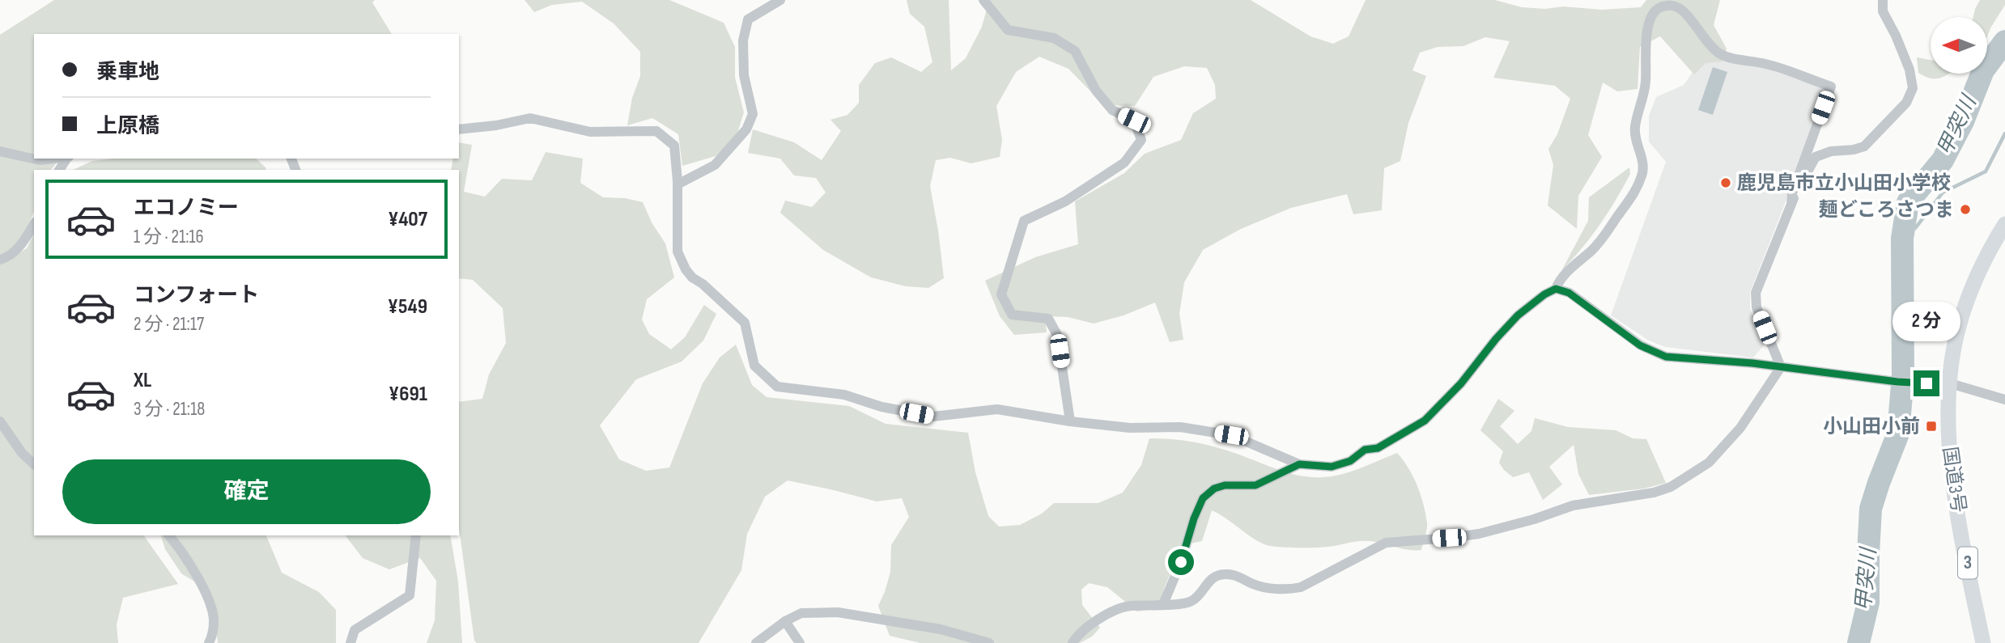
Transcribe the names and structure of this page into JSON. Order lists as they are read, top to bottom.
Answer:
{
  "streets": {
    "highway": ["国道3号", "3"]
  },
  "water": ["甲突川"],
  "places": {
    "other": ["鹿児島市立小山田小学校", "麺どころさつま"],
    "transit": ["小山田小前"]
  },
  "north": "left",
  "page": {
    "banner": ["乗車地", "上原橋"],
    "list": [
      {
        "name": "エコノミー",
        "note": "1 分 · 21:16",
        "value": "¥407"
      },
      {
        "name": "コンフォート",
        "note": "2 分 · 21:17",
        "value": "¥549"
      },
      {
        "name": "XL",
        "note": "3 分 · 21:18",
        "value": "¥691"
      }
    ],
    "bubble": "2 分",
    "buttons": "確定"
  }
}
